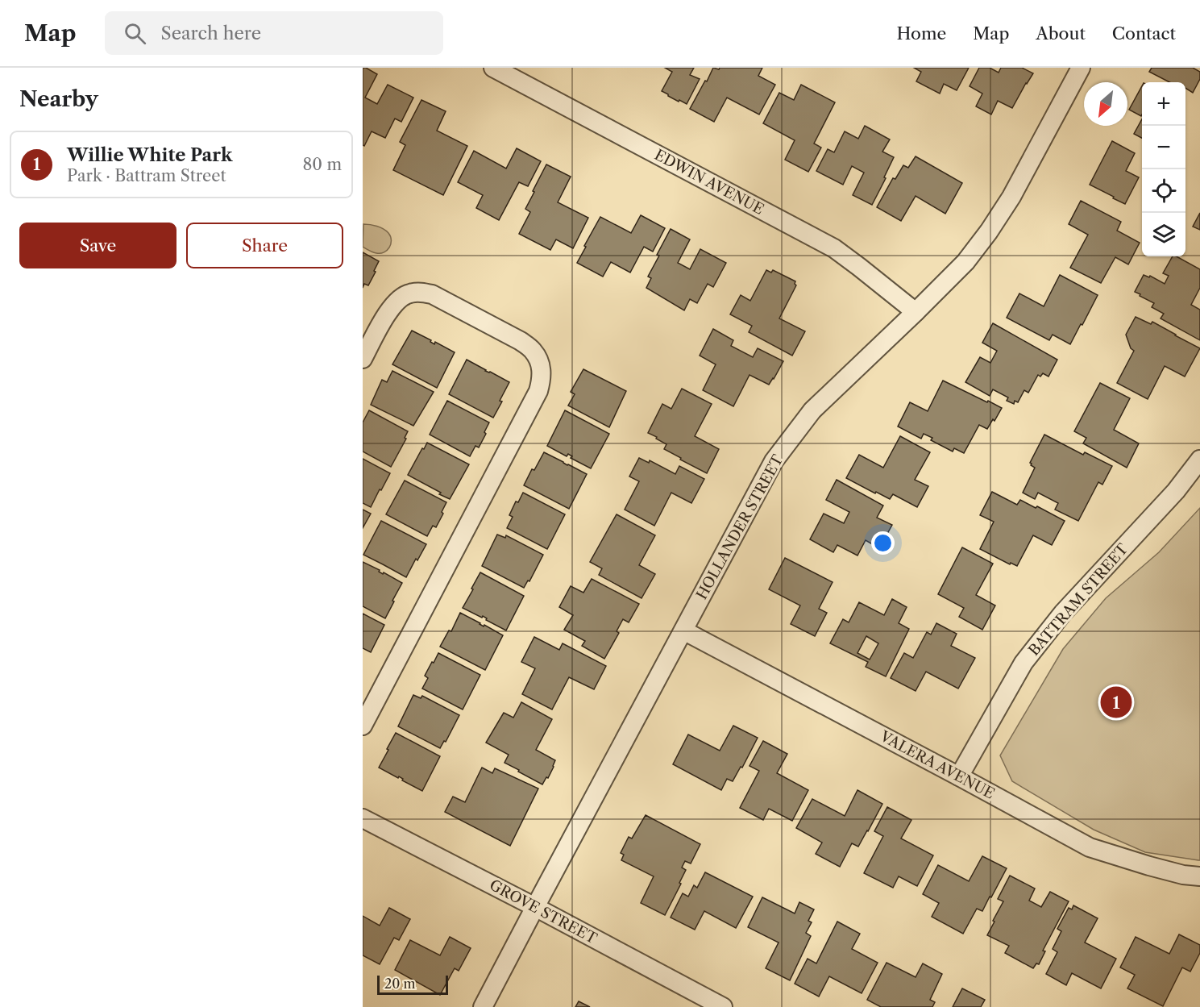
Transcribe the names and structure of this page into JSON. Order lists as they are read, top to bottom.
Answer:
{
  "streets": {
    "street": [
      "EDWIN AVENUE",
      "HOLLANDER STREET",
      "BATTRAM STREET",
      "VALERA AVENUE",
      "GROVE STREET"
    ]
  },
  "crossings": [
    ["EDWIN AVENUE", "HOLLANDER STREET"],
    ["HOLLANDER STREET", "VALERA AVENUE"],
    ["HOLLANDER STREET", "GROVE STREET"],
    ["BATTRAM STREET", "VALERA AVENUE"]
  ],
  "scale_bar": "20 m",
  "north": "bottom left",
  "page": {
    "header": "Map",
    "search": "Search here",
    "nav": [
      "Home",
      "Map",
      "About",
      "Contact"
    ],
    "heading": "Nearby",
    "map_buttons": ["+", "−"],
    "list": [
      {
        "mark": "1",
        "name": "Willie White Park",
        "note": "Park · Battram Street",
        "value": "80 m"
      }
    ],
    "buttons": ["Save", "Share"],
    "pins": "1",
    "scale": "20 m"
  }
}
